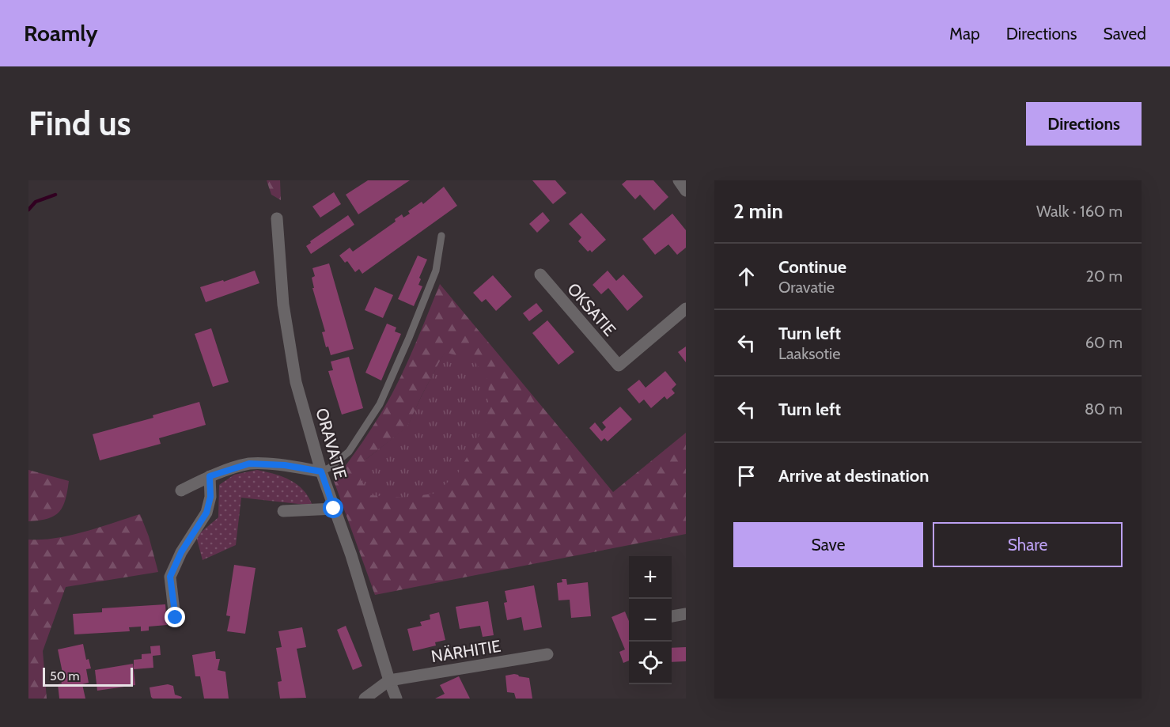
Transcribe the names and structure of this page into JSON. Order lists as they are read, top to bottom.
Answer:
{
  "streets": {
    "street": ["OKSATIE", "ORAVATIE", "NÄRHITIE"]
  },
  "crossings": [
    ["ORAVATIE", "NÄRHITIE"]
  ],
  "scale_bar": "50 m",
  "page": {
    "header": "Roamly",
    "nav": ["Map", "Directions", "Saved"],
    "buttons": [
      "Directions",
      ["Save", "Share"]
    ],
    "title": "Find us",
    "heading": ["2 min", "Walk · 160 m"],
    "list": [
      ["Continue", "Oravatie", "20 m"],
      ["Turn left", "Laaksotie", "60 m"],
      ["Turn left", "80 m"],
      "Arrive at destination"
    ],
    "map_buttons": ["+", "−"],
    "scale": "50 m"
  }
}
